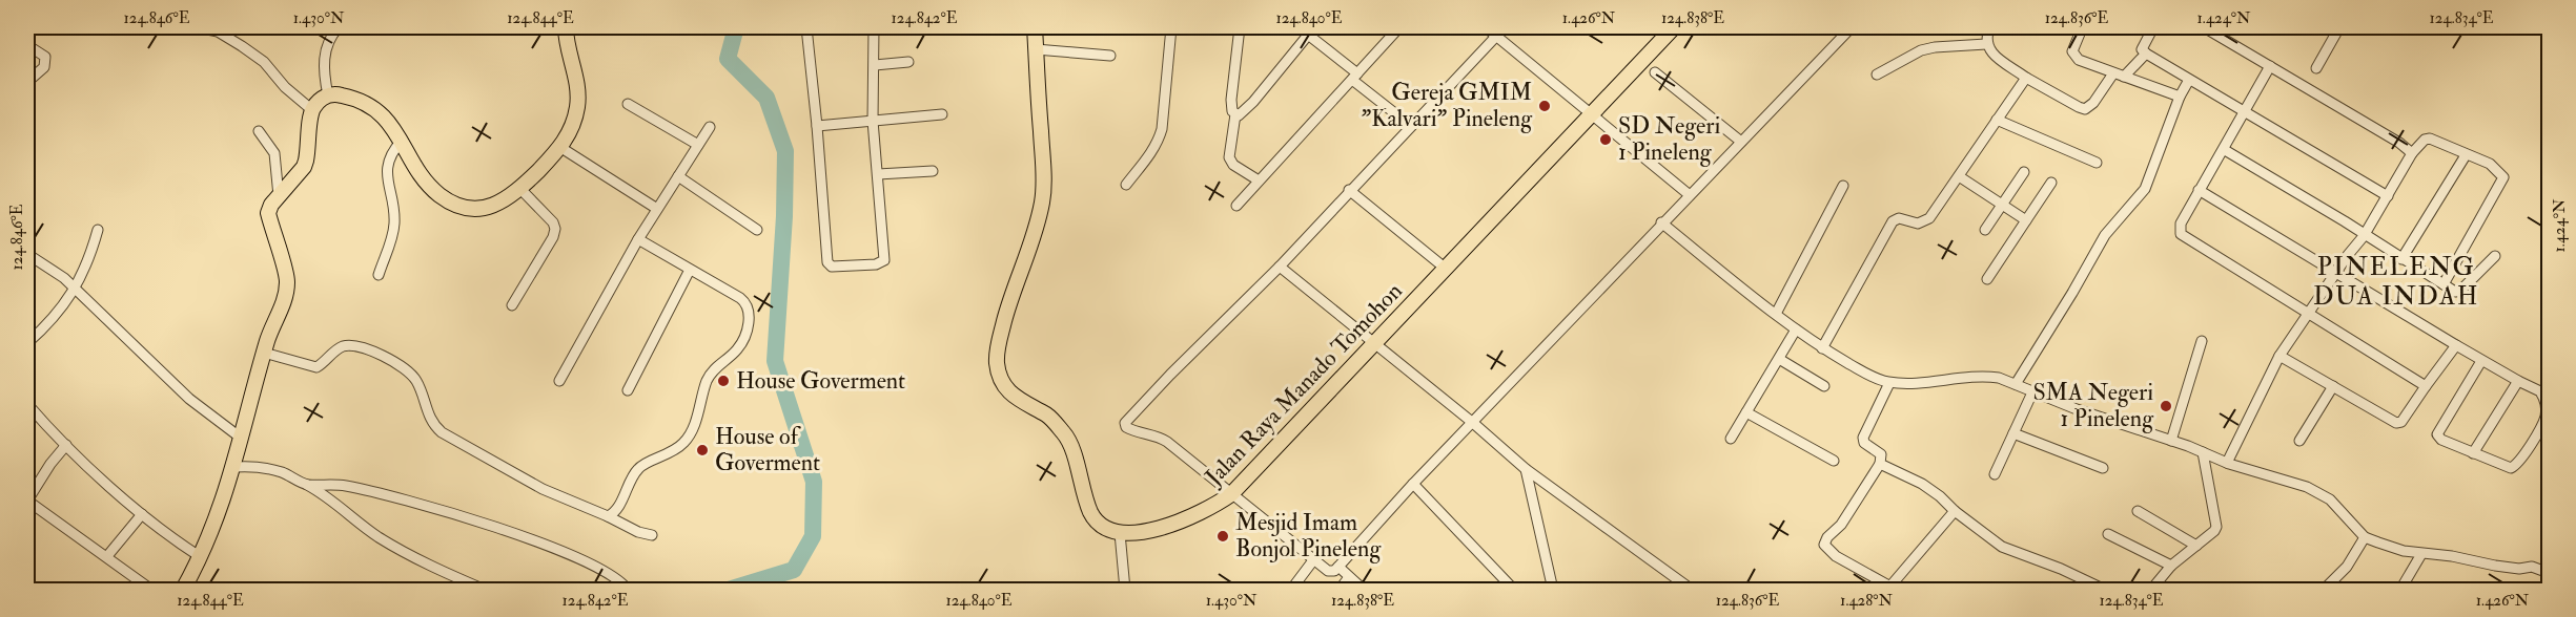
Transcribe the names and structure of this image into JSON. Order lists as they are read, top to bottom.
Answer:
{
  "streets": {
    "highway": ["Jalan Raya Manado Tomohon"]
  },
  "districts": ["PINELENG DUA INDAH"],
  "places": [
    "Gereja GMIM \"Kalvari\" Pineleng",
    "SD Negeri 1 Pineleng",
    "House Goverment",
    "SMA Negeri 1 Pineleng",
    "House of Goverment",
    "Mesjid Imam Bonjol Pineleng"
  ],
  "coordinates": [
    "124.846°E",
    "1.430°N",
    "124.844°E",
    "124.842°E",
    "124.840°E",
    "1.426°N",
    "124.838°E",
    "124.836°E",
    "1.424°N",
    "124.834°E",
    "1.428°N"
  ]
}
